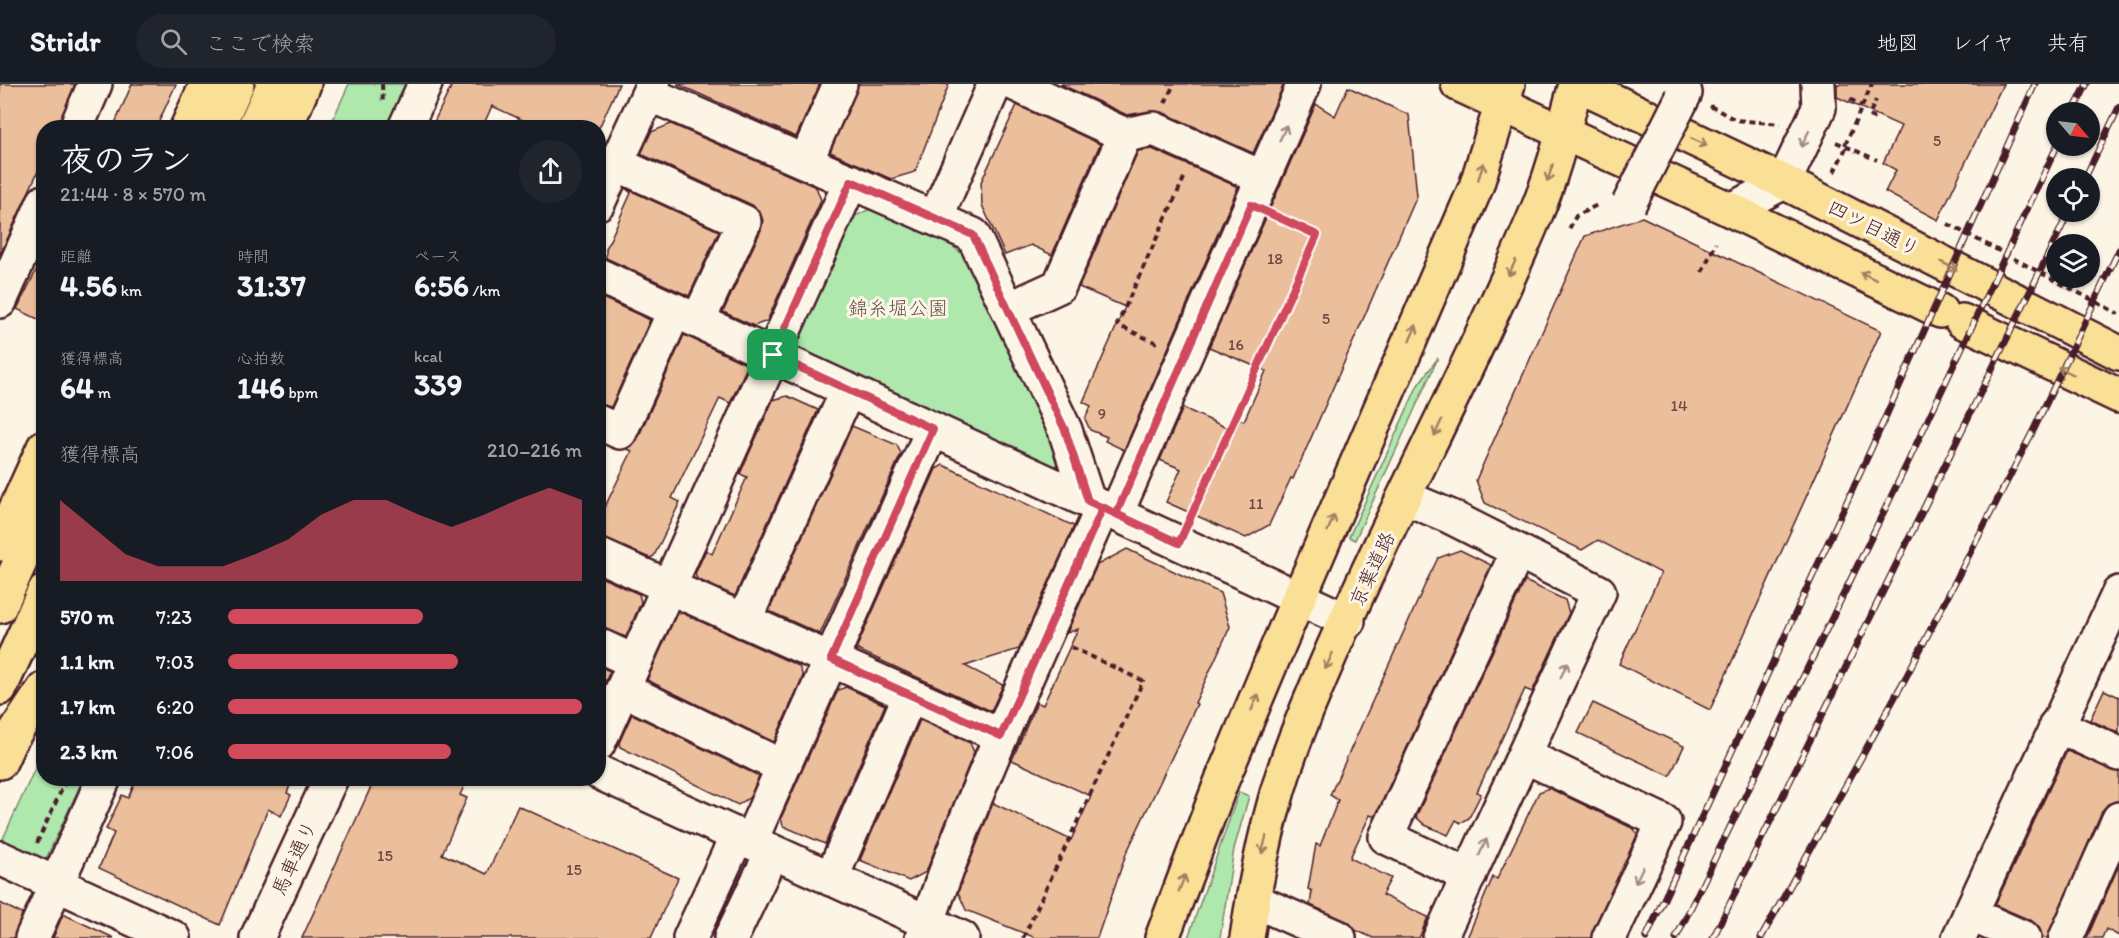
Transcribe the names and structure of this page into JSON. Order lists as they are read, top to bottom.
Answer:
{
  "streets": {
    "main road": ["四ツ目通り", "京葉道路"],
    "street": ["馬車通り"]
  },
  "crossings": [
    ["四ツ目通り", "京葉道路"]
  ],
  "parks": ["錦糸堀公園"],
  "house_numbers": [
    "5",
    "18",
    "5",
    "16",
    "14",
    "9",
    "11",
    "15",
    "15"
  ],
  "north": "bottom right",
  "page": {
    "header": "Stridr",
    "search": "ここで検索",
    "nav": ["地図", "レイヤ", "共有"],
    "heading": ["夜のラン", "21:44 · 8 × 570 m"],
    "stats": [
      ["距離", "4.56 km"],
      ["時間", "31:37"],
      ["ペース", "6:56 /km"],
      ["獲得標高", "64 m"],
      ["心拍数", "146 bpm"],
      ["kcal", "339"]
    ],
    "chart": ["獲得標高", "210–216 m"],
    "list": [
      {
        "name": "570 m",
        "note": "7:23"
      },
      {
        "name": "1.1 km",
        "note": "7:03"
      },
      {
        "name": "1.7 km",
        "note": "6:20"
      },
      {
        "name": "2.3 km",
        "note": "7:06"
      }
    ]
  }
}
